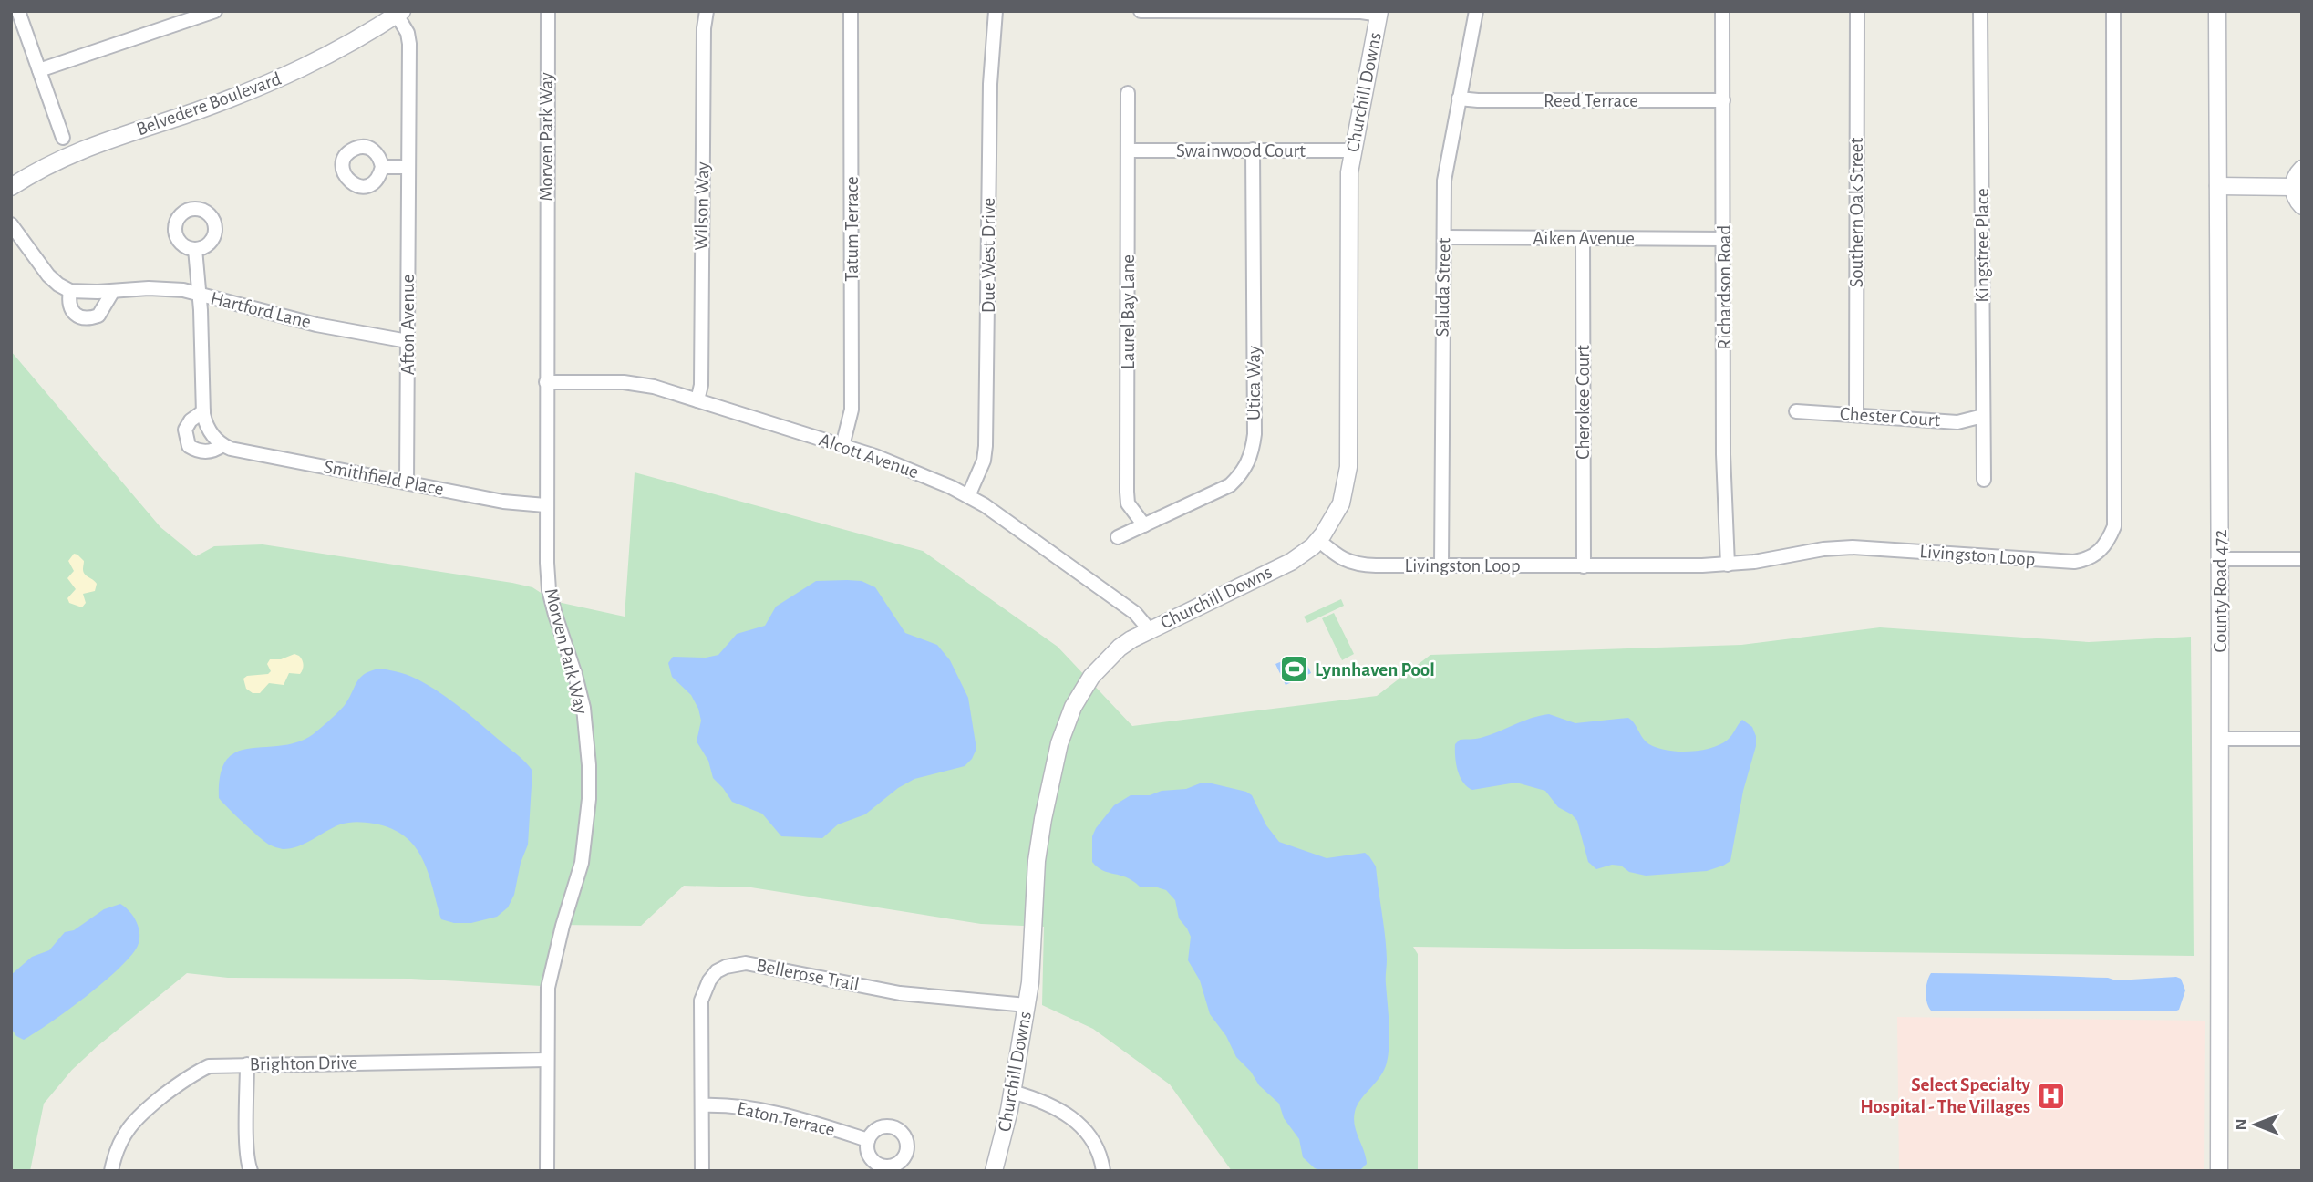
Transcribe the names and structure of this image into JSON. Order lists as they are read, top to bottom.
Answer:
{
  "streets": {
    "street": [
      "Churchill Downs",
      "Reed Terrace",
      "Belvedere Boulevard",
      "Morven Park Way",
      "Swainwood Court",
      "Wilson Way",
      "Southern Oak Street",
      "Tatum Terrace",
      "Aiken Avenue",
      "Kingstree Place",
      "Due West Drive",
      "Saluda Street",
      "Richardson Road",
      "Hartford Lane",
      "Laurel Bay Lane",
      "Afton Avenue",
      "Utica Way",
      "Cherokee Court",
      "Chester Court",
      "Alcott Avenue",
      "Smithfield Place",
      "Livingston Loop",
      "County Road 472",
      "Bellerose Trail",
      "Brighton Drive",
      "Eaton Terrace"
    ]
  },
  "crossings": [
    ["Churchill Downs", "Swainwood Court"],
    ["Churchill Downs", "Alcott Avenue"],
    ["Churchill Downs", "Livingston Loop"],
    ["Churchill Downs", "Bellerose Trail"],
    ["Reed Terrace", "Saluda Street"],
    ["Reed Terrace", "Richardson Road"],
    ["Belvedere Boulevard", "Afton Avenue"],
    ["Morven Park Way", "Alcott Avenue"],
    ["Morven Park Way", "Smithfield Place"],
    ["Morven Park Way", "Brighton Drive"],
    ["Swainwood Court", "Laurel Bay Lane"],
    ["Swainwood Court", "Utica Way"],
    ["Wilson Way", "Alcott Avenue"],
    ["Southern Oak Street", "Chester Court"],
    ["Tatum Terrace", "Alcott Avenue"],
    ["Aiken Avenue", "Saluda Street"],
    ["Aiken Avenue", "Richardson Road"],
    ["Aiken Avenue", "Cherokee Court"],
    ["Kingstree Place", "Chester Court"],
    ["Due West Drive", "Alcott Avenue"],
    ["Saluda Street", "Livingston Loop"],
    ["Richardson Road", "Livingston Loop"],
    ["Hartford Lane", "Afton Avenue"],
    ["Laurel Bay Lane", "Utica Way"],
    ["Afton Avenue", "Smithfield Place"],
    ["Cherokee Court", "Livingston Loop"],
    ["Bellerose Trail", "Eaton Terrace"]
  ],
  "places": {
    "sports": ["Lynnhaven Pool"],
    "hospital": ["Select Specialty Hospital - The Villages"]
  },
  "north": "left"
}
